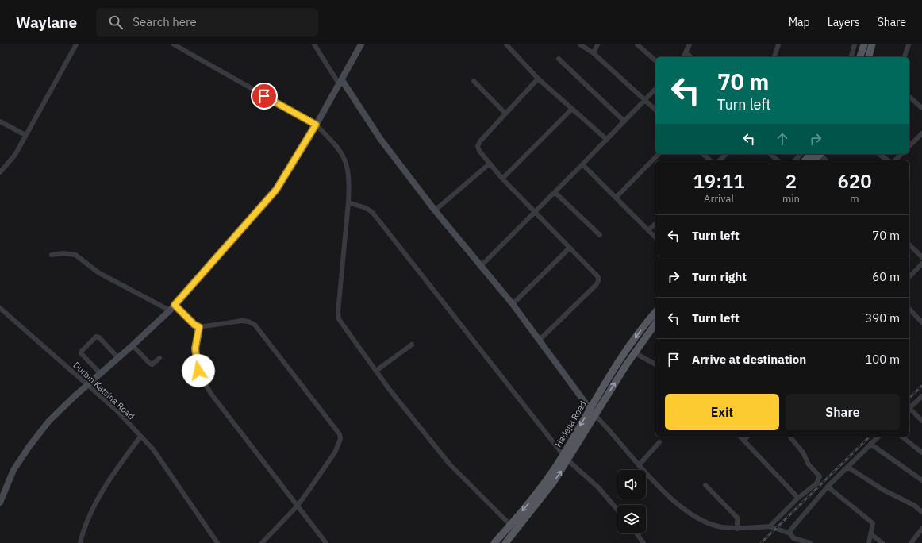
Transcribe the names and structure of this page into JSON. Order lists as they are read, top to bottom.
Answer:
{
  "streets": {
    "main road": ["Hadejia Road"],
    "street": ["Durbin Katsina Road"]
  },
  "page": {
    "header": "Waylane",
    "search": "Search here",
    "nav": ["Map", "Layers", "Share"],
    "turn": ["70 m", "Turn left"],
    "eta": [
      "19:11",
      "Arrival",
      "2",
      "min",
      "620",
      "m"
    ],
    "list": [
      {
        "name": "Turn left",
        "value": "70 m"
      },
      {
        "name": "Turn right",
        "value": "60 m"
      },
      {
        "name": "Turn left",
        "value": "390 m"
      },
      {
        "name": "Arrive at destination",
        "value": "100 m"
      }
    ],
    "buttons": ["Exit", "Share"]
  }
}
